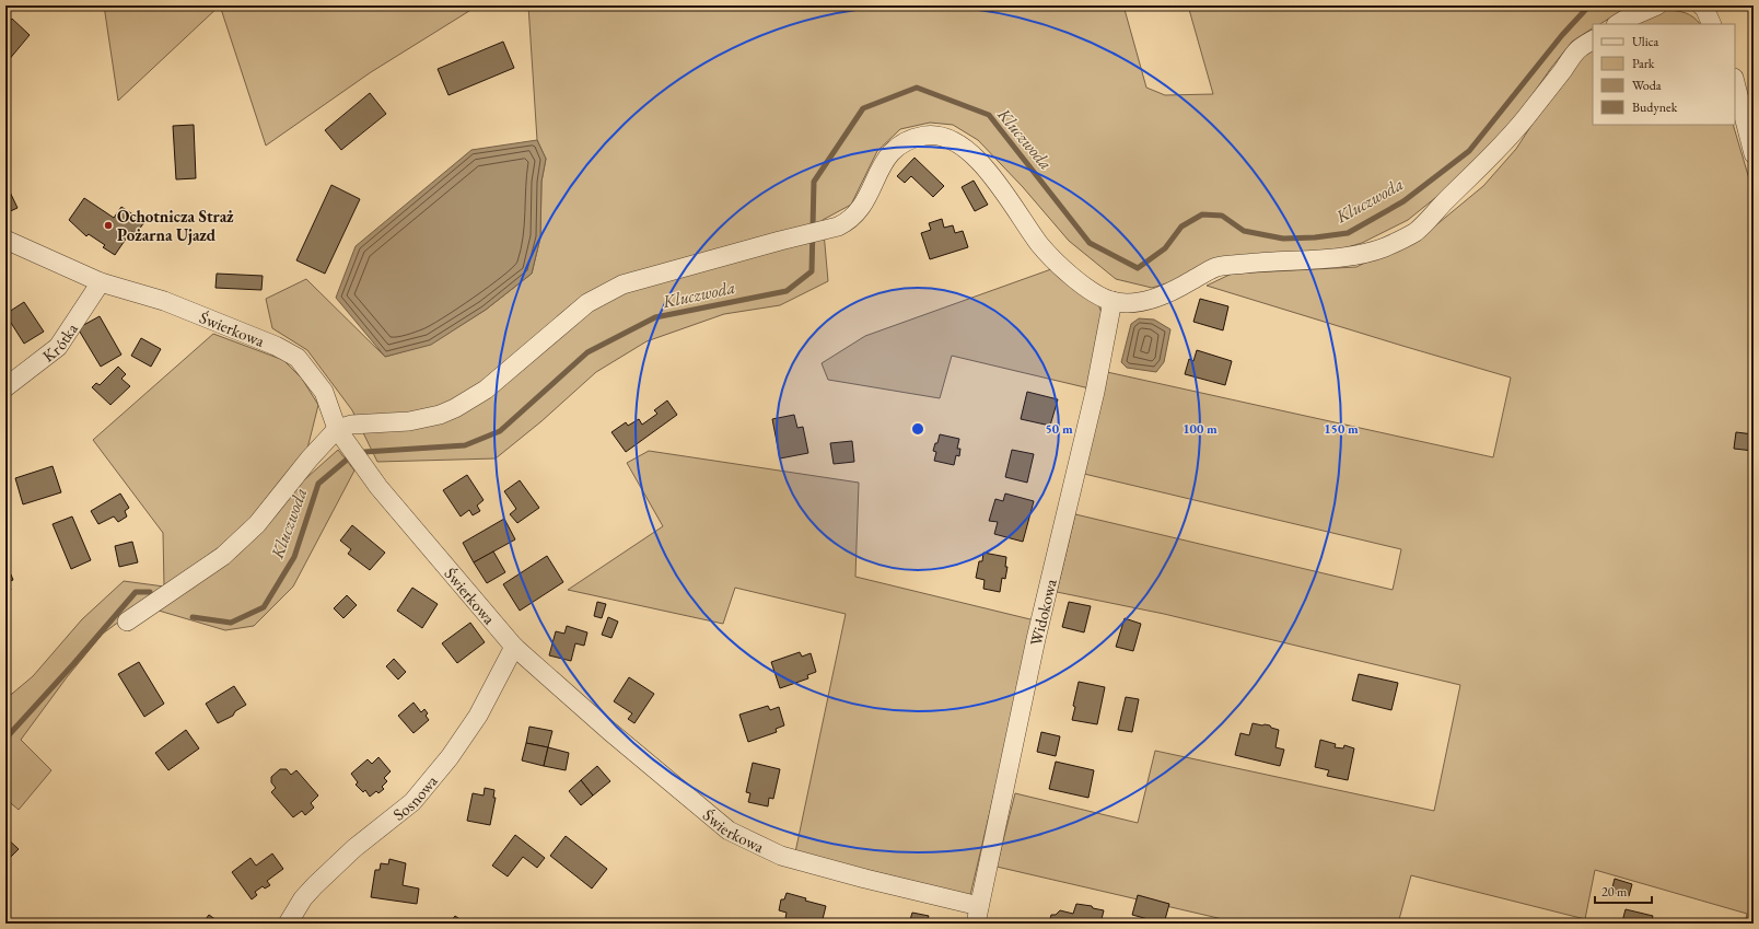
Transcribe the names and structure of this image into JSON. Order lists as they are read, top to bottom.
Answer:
{
  "streets": {
    "street": [
      "Świerkowa",
      "Krótka",
      "Widokowa",
      "Sosnowa"
    ]
  },
  "crossings": [
    ["Świerkowa", "Krótka"],
    ["Świerkowa", "Widokowa"],
    ["Świerkowa", "Sosnowa"]
  ],
  "water": ["Kluczwoda"],
  "places": ["Ochotnicza Straż Pożarna Ujazd"],
  "legend": [
    "Ulica",
    "Park",
    "Woda",
    "Budynek"
  ],
  "scale_bar": "20 m",
  "rings": ["50 m", "100 m", "150 m"]
}
